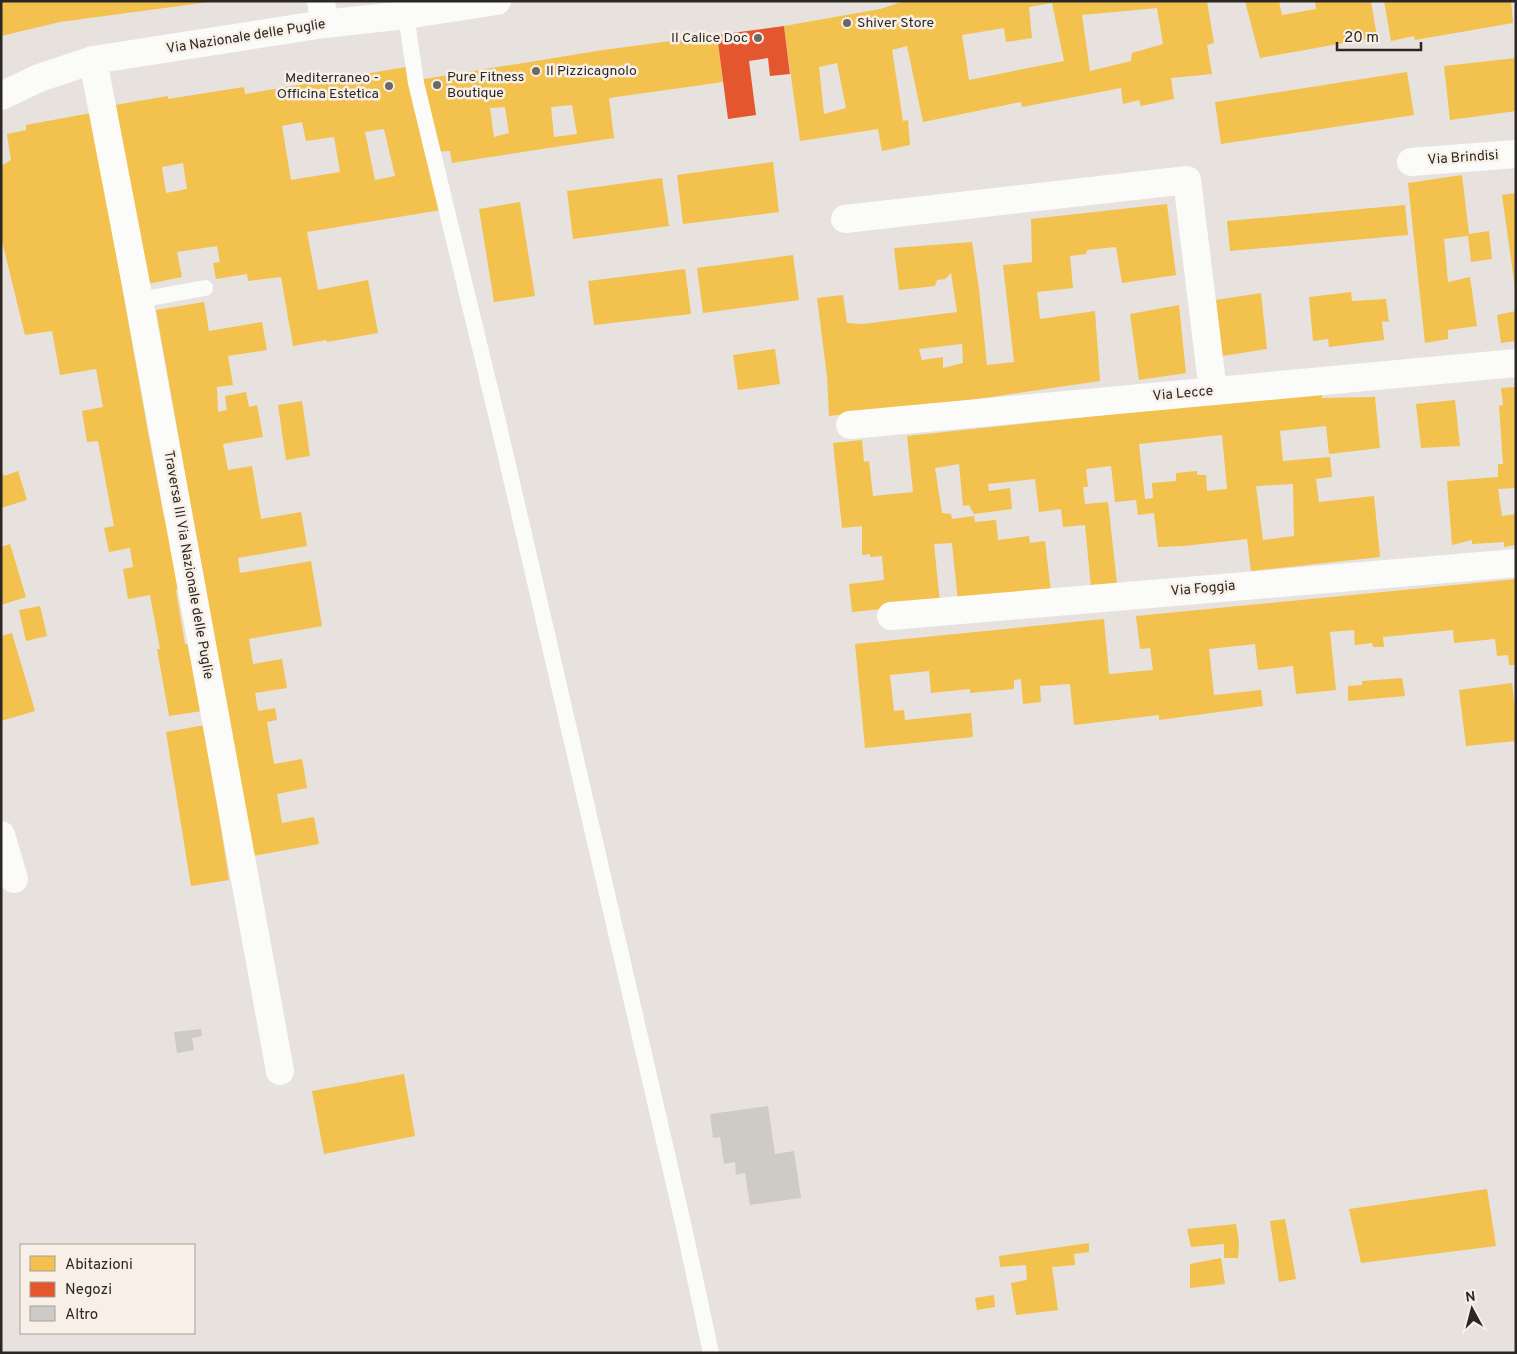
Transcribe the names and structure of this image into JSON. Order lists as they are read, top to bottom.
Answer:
{
  "streets": {
    "street": [
      "Via Nazionale delle Puglie",
      "Via Brindisi",
      "Via Lecce",
      "Traversa III Via Nazionale delle Puglie",
      "Via Foggia"
    ]
  },
  "crossings": [
    ["Via Nazionale delle Puglie", "Traversa III Via Nazionale delle Puglie"]
  ],
  "places": [
    "Shiver Store",
    "Il Calice Doc",
    "Il Pizzicagnolo",
    "Pure Fitness Boutique",
    "Mediterraneo - Officina Estetica"
  ],
  "legend": ["Abitazioni", "Negozi", "Altro"],
  "scale_bar": "20 m",
  "north": "top"
}
